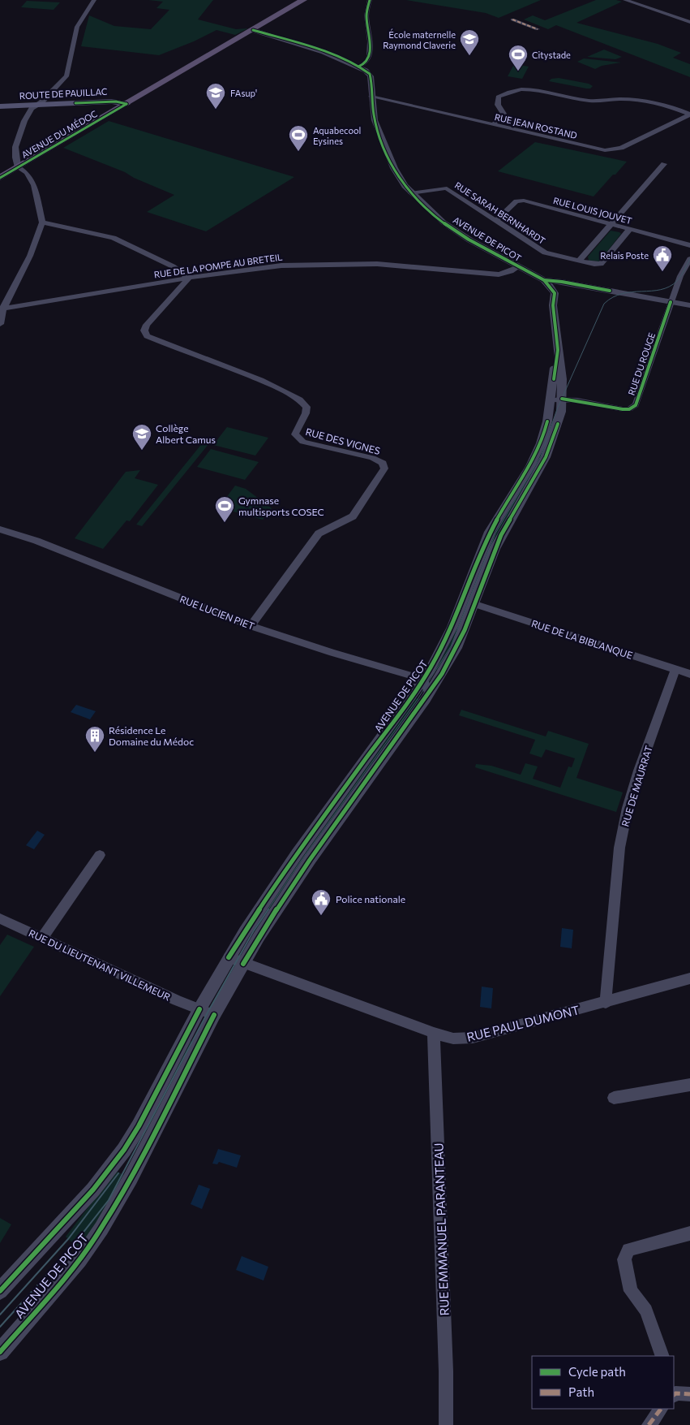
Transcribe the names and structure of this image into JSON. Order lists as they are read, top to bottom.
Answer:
{
  "streets": {
    "main road": ["ROUTE DE PAUILLAC", "AVENUE DU MÉDOC"],
    "street": [
      "RUE JEAN ROSTAND",
      "RUE LOUIS JOUVET",
      "RUE SARAH BERNHARDT",
      "AVENUE DE PICOT",
      "RUE DE LA POMPE AU BRETEIL",
      "RUE DU ROUGE",
      "RUE DES VIGNES",
      "RUE LUCIEN PIET",
      "RUE DE LA BIBLANQUE",
      "RUE DE MAURRAT",
      "RUE DU LIEUTENANT VILLEMEUR",
      "RUE PAUL DUMONT",
      "RUE EMMANUEL PARANTEAU"
    ]
  },
  "crossings": [
    ["ROUTE DE PAUILLAC", "AVENUE DU MÉDOC"],
    ["RUE JEAN ROSTAND", "AVENUE DE PICOT"],
    ["AVENUE DU MÉDOC", "AVENUE DE PICOT"],
    ["RUE LOUIS JOUVET", "RUE SARAH BERNHARDT"],
    ["RUE SARAH BERNHARDT", "AVENUE DE PICOT"],
    ["AVENUE DE PICOT", "RUE DE LA POMPE AU BRETEIL"],
    ["AVENUE DE PICOT", "RUE DU ROUGE"],
    ["AVENUE DE PICOT", "RUE LUCIEN PIET"],
    ["AVENUE DE PICOT", "RUE DE LA BIBLANQUE"],
    ["AVENUE DE PICOT", "RUE DU LIEUTENANT VILLEMEUR"],
    ["AVENUE DE PICOT", "RUE PAUL DUMONT"],
    ["RUE DE LA POMPE AU BRETEIL", "RUE DES VIGNES"],
    ["RUE DES VIGNES", "RUE LUCIEN PIET"],
    ["RUE DE LA BIBLANQUE", "RUE DE MAURRAT"],
    ["RUE DE MAURRAT", "RUE PAUL DUMONT"],
    ["RUE PAUL DUMONT", "RUE EMMANUEL PARANTEAU"]
  ],
  "places": {
    "school or university": ["École maternelle Raymond Claverie", "FAsup'", "Collège Albert Camus"],
    "sports": ["Citystade", "Aquabecool Eysines", "Gymnase multisports COSEC"],
    "public building": ["Relais Poste", "Police nationale"],
    "building": ["Résidence Le Domaine du Médoc"]
  },
  "legend": ["Cycle path", "Path"]
}
